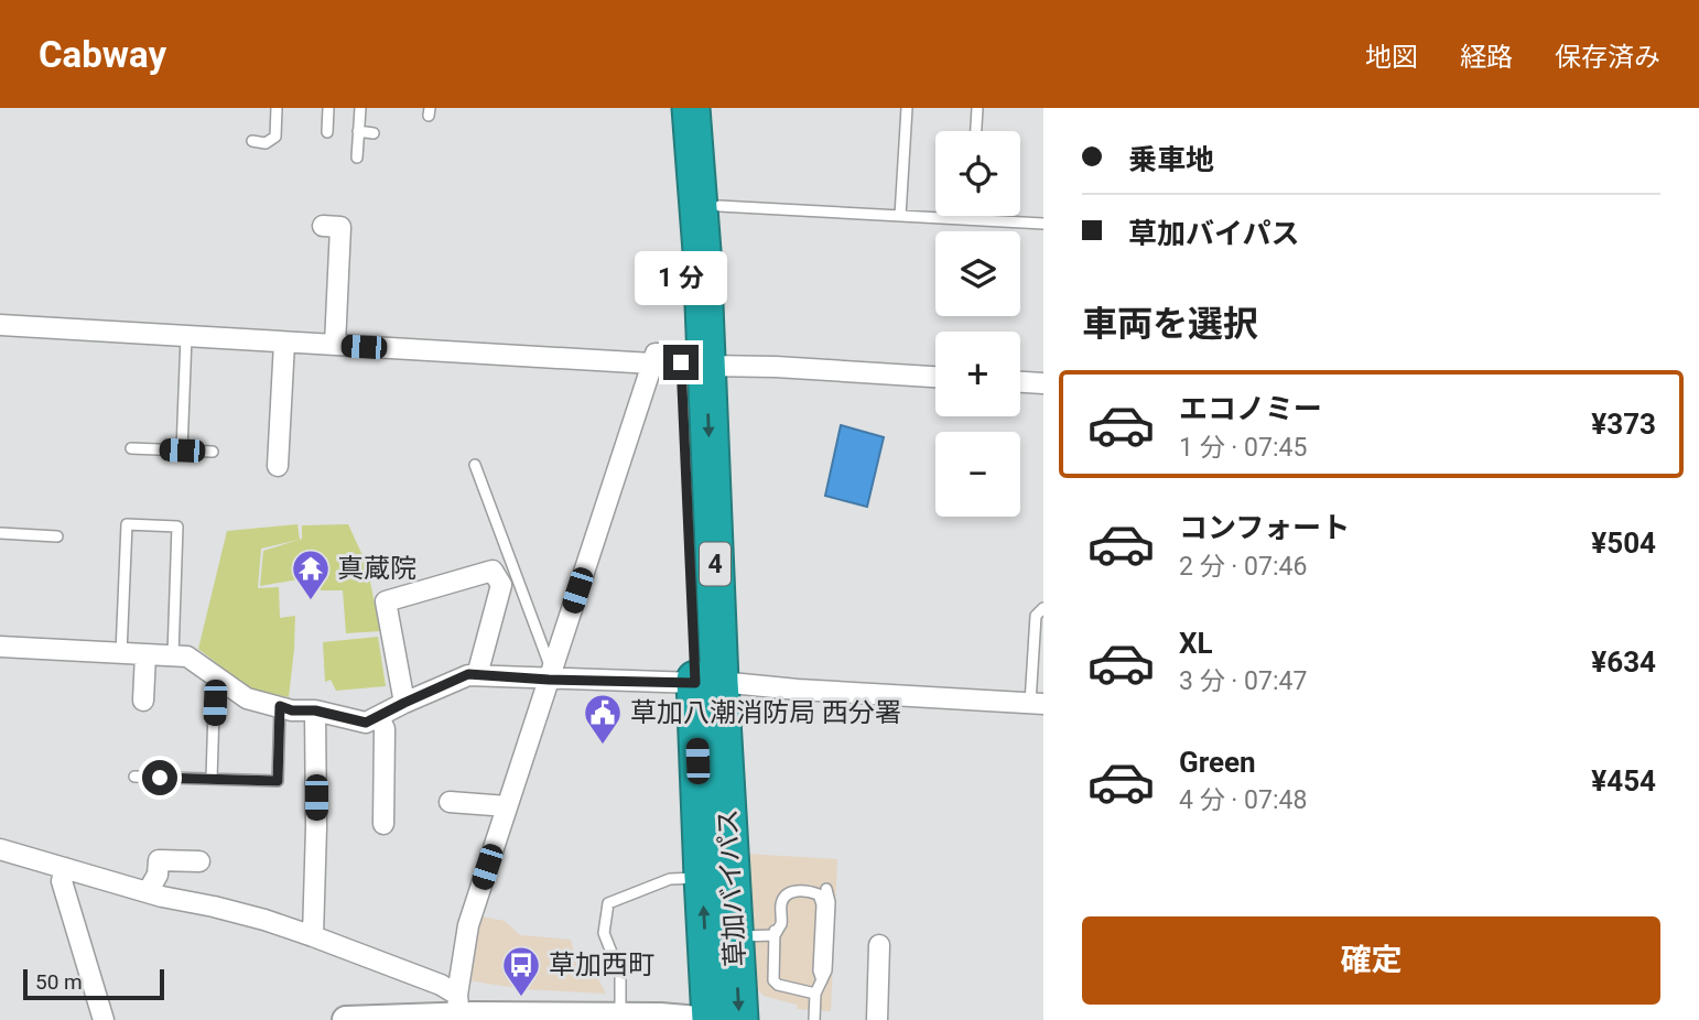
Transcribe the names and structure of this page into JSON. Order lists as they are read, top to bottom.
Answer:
{
  "streets": {
    "highway": ["4", "草加バイパス"]
  },
  "places": {
    "temple": ["真蔵院"],
    "public building": ["草加八潮消防局 西分署"],
    "bus stop": ["草加西町"]
  },
  "scale_bar": "50 m",
  "page": {
    "header": "Cabway",
    "nav": ["地図", "経路", "保存済み"],
    "banner": ["乗車地", "草加バイパス"],
    "map_buttons": ["+", "−"],
    "bubble": "1 分",
    "heading": "車両を選択",
    "list": [
      {
        "name": "エコノミー",
        "note": "1 分 · 07:45",
        "value": "¥373"
      },
      {
        "name": "コンフォート",
        "note": "2 分 · 07:46",
        "value": "¥504"
      },
      {
        "name": "XL",
        "note": "3 分 · 07:47",
        "value": "¥634"
      },
      {
        "name": "Green",
        "note": "4 分 · 07:48",
        "value": "¥454"
      }
    ],
    "buttons": "確定",
    "scale": "50 m"
  }
}
